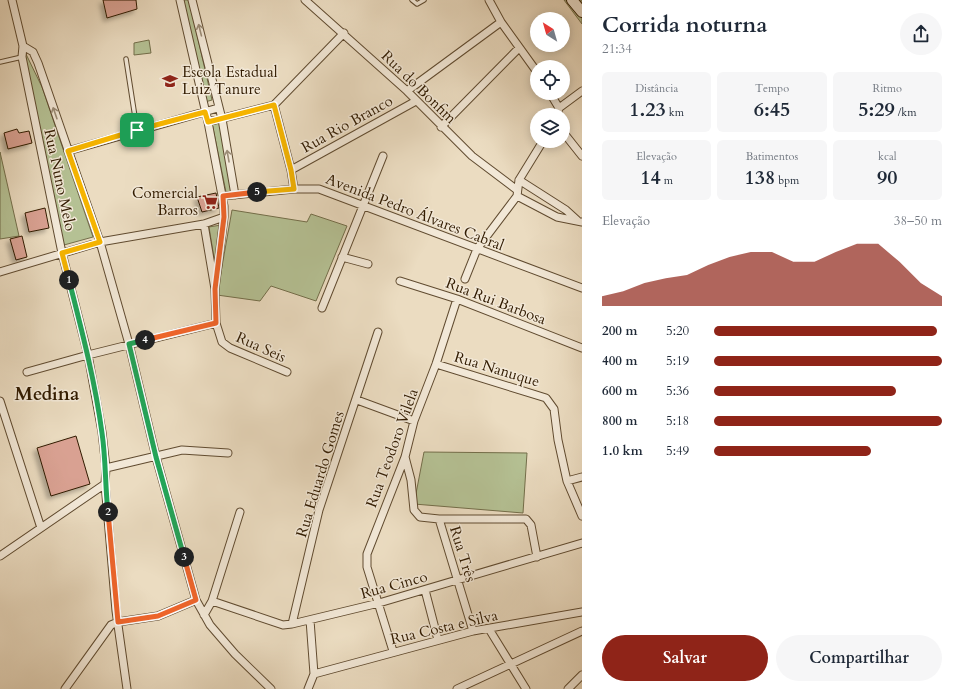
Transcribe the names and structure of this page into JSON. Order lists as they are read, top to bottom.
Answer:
{
  "streets": {
    "street": [
      "Rua do Bonfim",
      "Rua Rio Branco",
      "Rua Nuno Melo",
      "Avenida Pedro Álvares Cabral",
      "Rua Rui Barbosa",
      "Rua Seis",
      "Rua Nanuque",
      "Rua Teodoro Vilela",
      "Rua Eduardo Gomes",
      "Rua Três",
      "Rua Cinco",
      "Rua Costa e Silva"
    ]
  },
  "crossings": [
    ["Rua do Bonfim", "Rua Rio Branco"],
    ["Rua Rui Barbosa", "Rua Teodoro Vilela"],
    ["Rua Nanuque", "Rua Teodoro Vilela"],
    ["Rua Teodoro Vilela", "Rua Três"],
    ["Rua Teodoro Vilela", "Rua Cinco"],
    ["Rua Teodoro Vilela", "Rua Costa e Silva"],
    ["Rua Eduardo Gomes", "Rua Cinco"],
    ["Rua Três", "Rua Cinco"],
    ["Rua Três", "Rua Costa e Silva"]
  ],
  "districts": ["Medina"],
  "places": {
    "school or university": ["Escola Estadual Luiz Tanure"],
    "supermarket": ["Comercial Barros"]
  },
  "north": "top left",
  "page": {
    "heading": ["Corrida noturna", "21:34"],
    "stats": [
      ["Distância", "1.23 km"],
      ["Tempo", "6:45"],
      ["Ritmo", "5:29 /km"],
      ["Elevação", "14 m"],
      ["Batimentos", "138 bpm"],
      ["kcal", "90"]
    ],
    "pins": [
      "5",
      "1",
      "4",
      "2",
      "3"
    ],
    "chart": ["Elevação", "38–50 m"],
    "list": [
      {
        "name": "200 m",
        "note": "5:20"
      },
      {
        "name": "400 m",
        "note": "5:19"
      },
      {
        "name": "600 m",
        "note": "5:36"
      },
      {
        "name": "800 m",
        "note": "5:18"
      },
      {
        "name": "1.0 km",
        "note": "5:49"
      }
    ],
    "buttons": ["Salvar", "Compartilhar"]
  }
}
